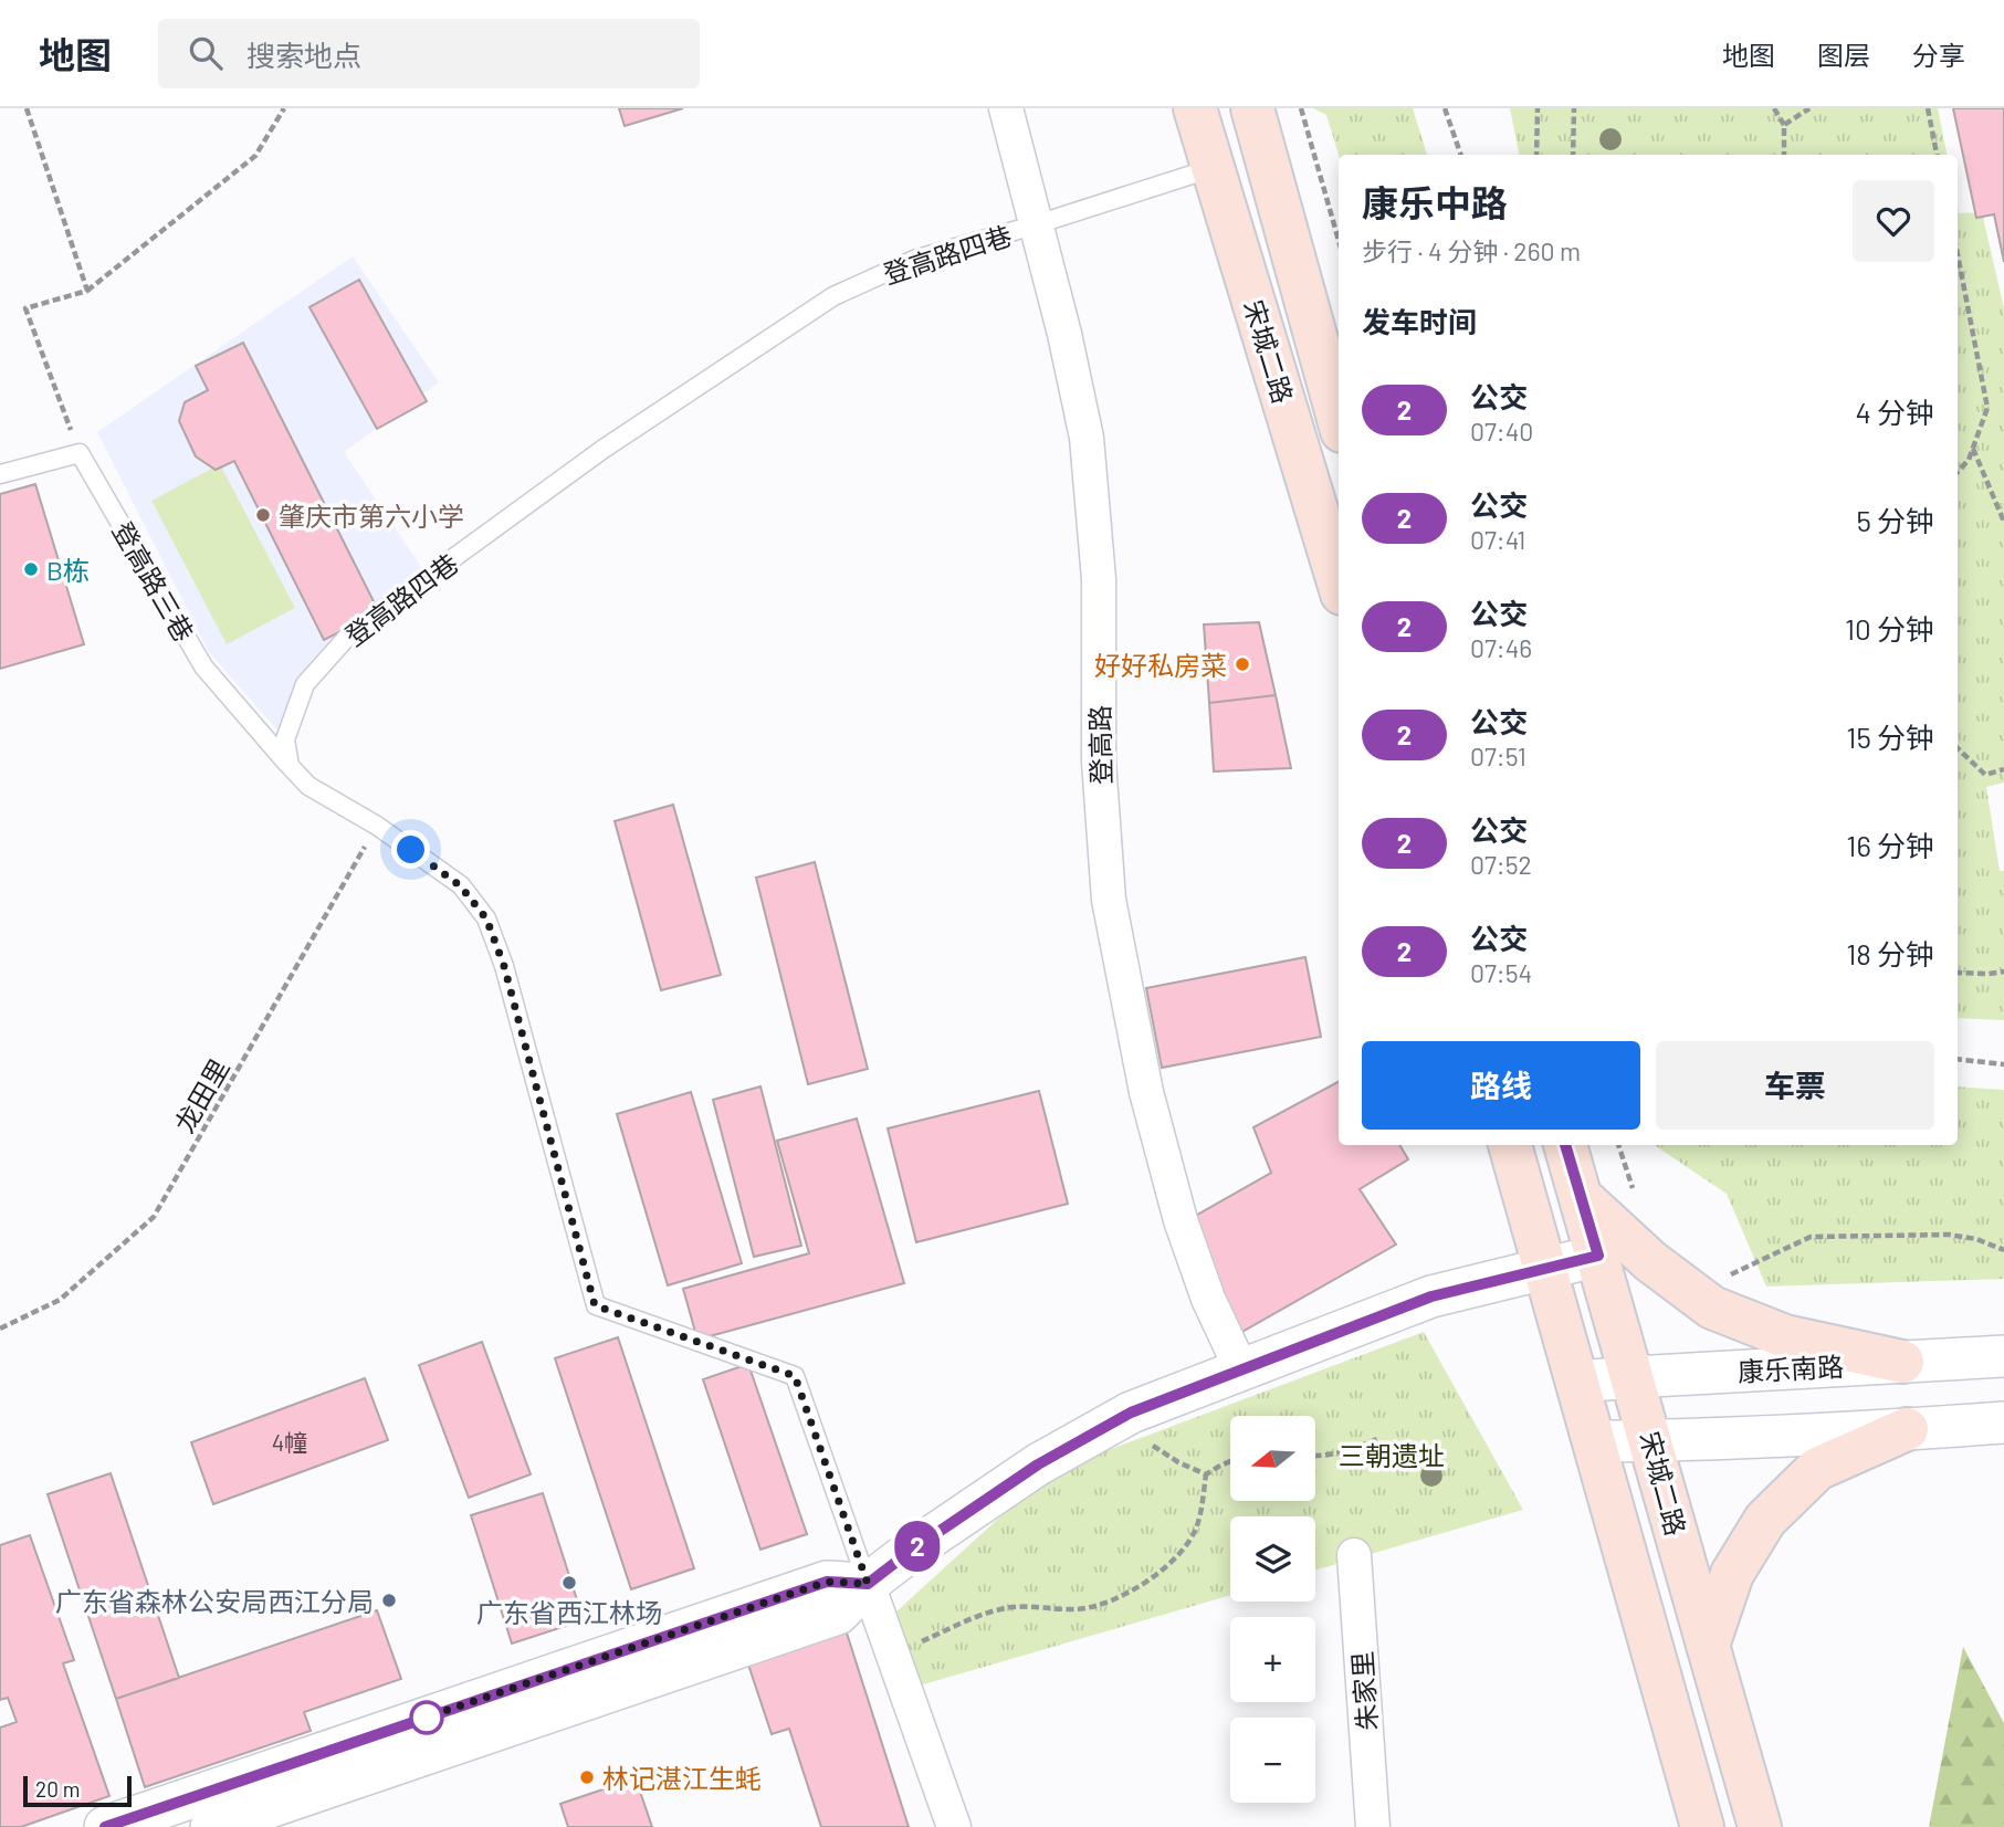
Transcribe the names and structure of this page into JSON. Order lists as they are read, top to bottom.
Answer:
{
  "streets": {
    "main road": ["宋城二路"],
    "street": ["登高路", "康乐南路", "朱家里"],
    "lane": ["登高路四巷", "登高路三巷"],
    "path": ["龙田里"]
  },
  "crossings": [
    ["登高路四巷", "宋城二路"],
    ["登高路四巷", "登高路三巷"],
    ["登高路四巷", "登高路"],
    ["宋城二路", "康乐南路"]
  ],
  "parks": ["三朝遗址"],
  "places": [
    "肇庆市第六小学",
    "B栋",
    "好好私房菜",
    "广东省西江林场",
    "广东省森林公安局西江分局",
    "林记湛江生蚝"
  ],
  "lines": ["bus line 2"],
  "house_numbers": ["4幢"],
  "scale_bar": "20 m",
  "north": "left",
  "page": {
    "header": "地图",
    "search": "搜索地点",
    "nav": ["地图", "图层", "分享"],
    "on_map": "2",
    "heading": [
      ["康乐中路", "步行 · 4 分钟 · 260 m"],
      "发车时间"
    ],
    "list": [
      {
        "mark": "2",
        "name": "公交",
        "note": "07:40",
        "value": "4 分钟"
      },
      {
        "mark": "2",
        "name": "公交",
        "note": "07:41",
        "value": "5 分钟"
      },
      {
        "mark": "2",
        "name": "公交",
        "note": "07:46",
        "value": "10 分钟"
      },
      {
        "mark": "2",
        "name": "公交",
        "note": "07:51",
        "value": "15 分钟"
      },
      {
        "mark": "2",
        "name": "公交",
        "note": "07:52",
        "value": "16 分钟"
      },
      {
        "mark": "2",
        "name": "公交",
        "note": "07:54",
        "value": "18 分钟"
      }
    ],
    "buttons": ["路线", "车票"],
    "map_buttons": ["+", "−"],
    "scale": "20 m"
  }
}
